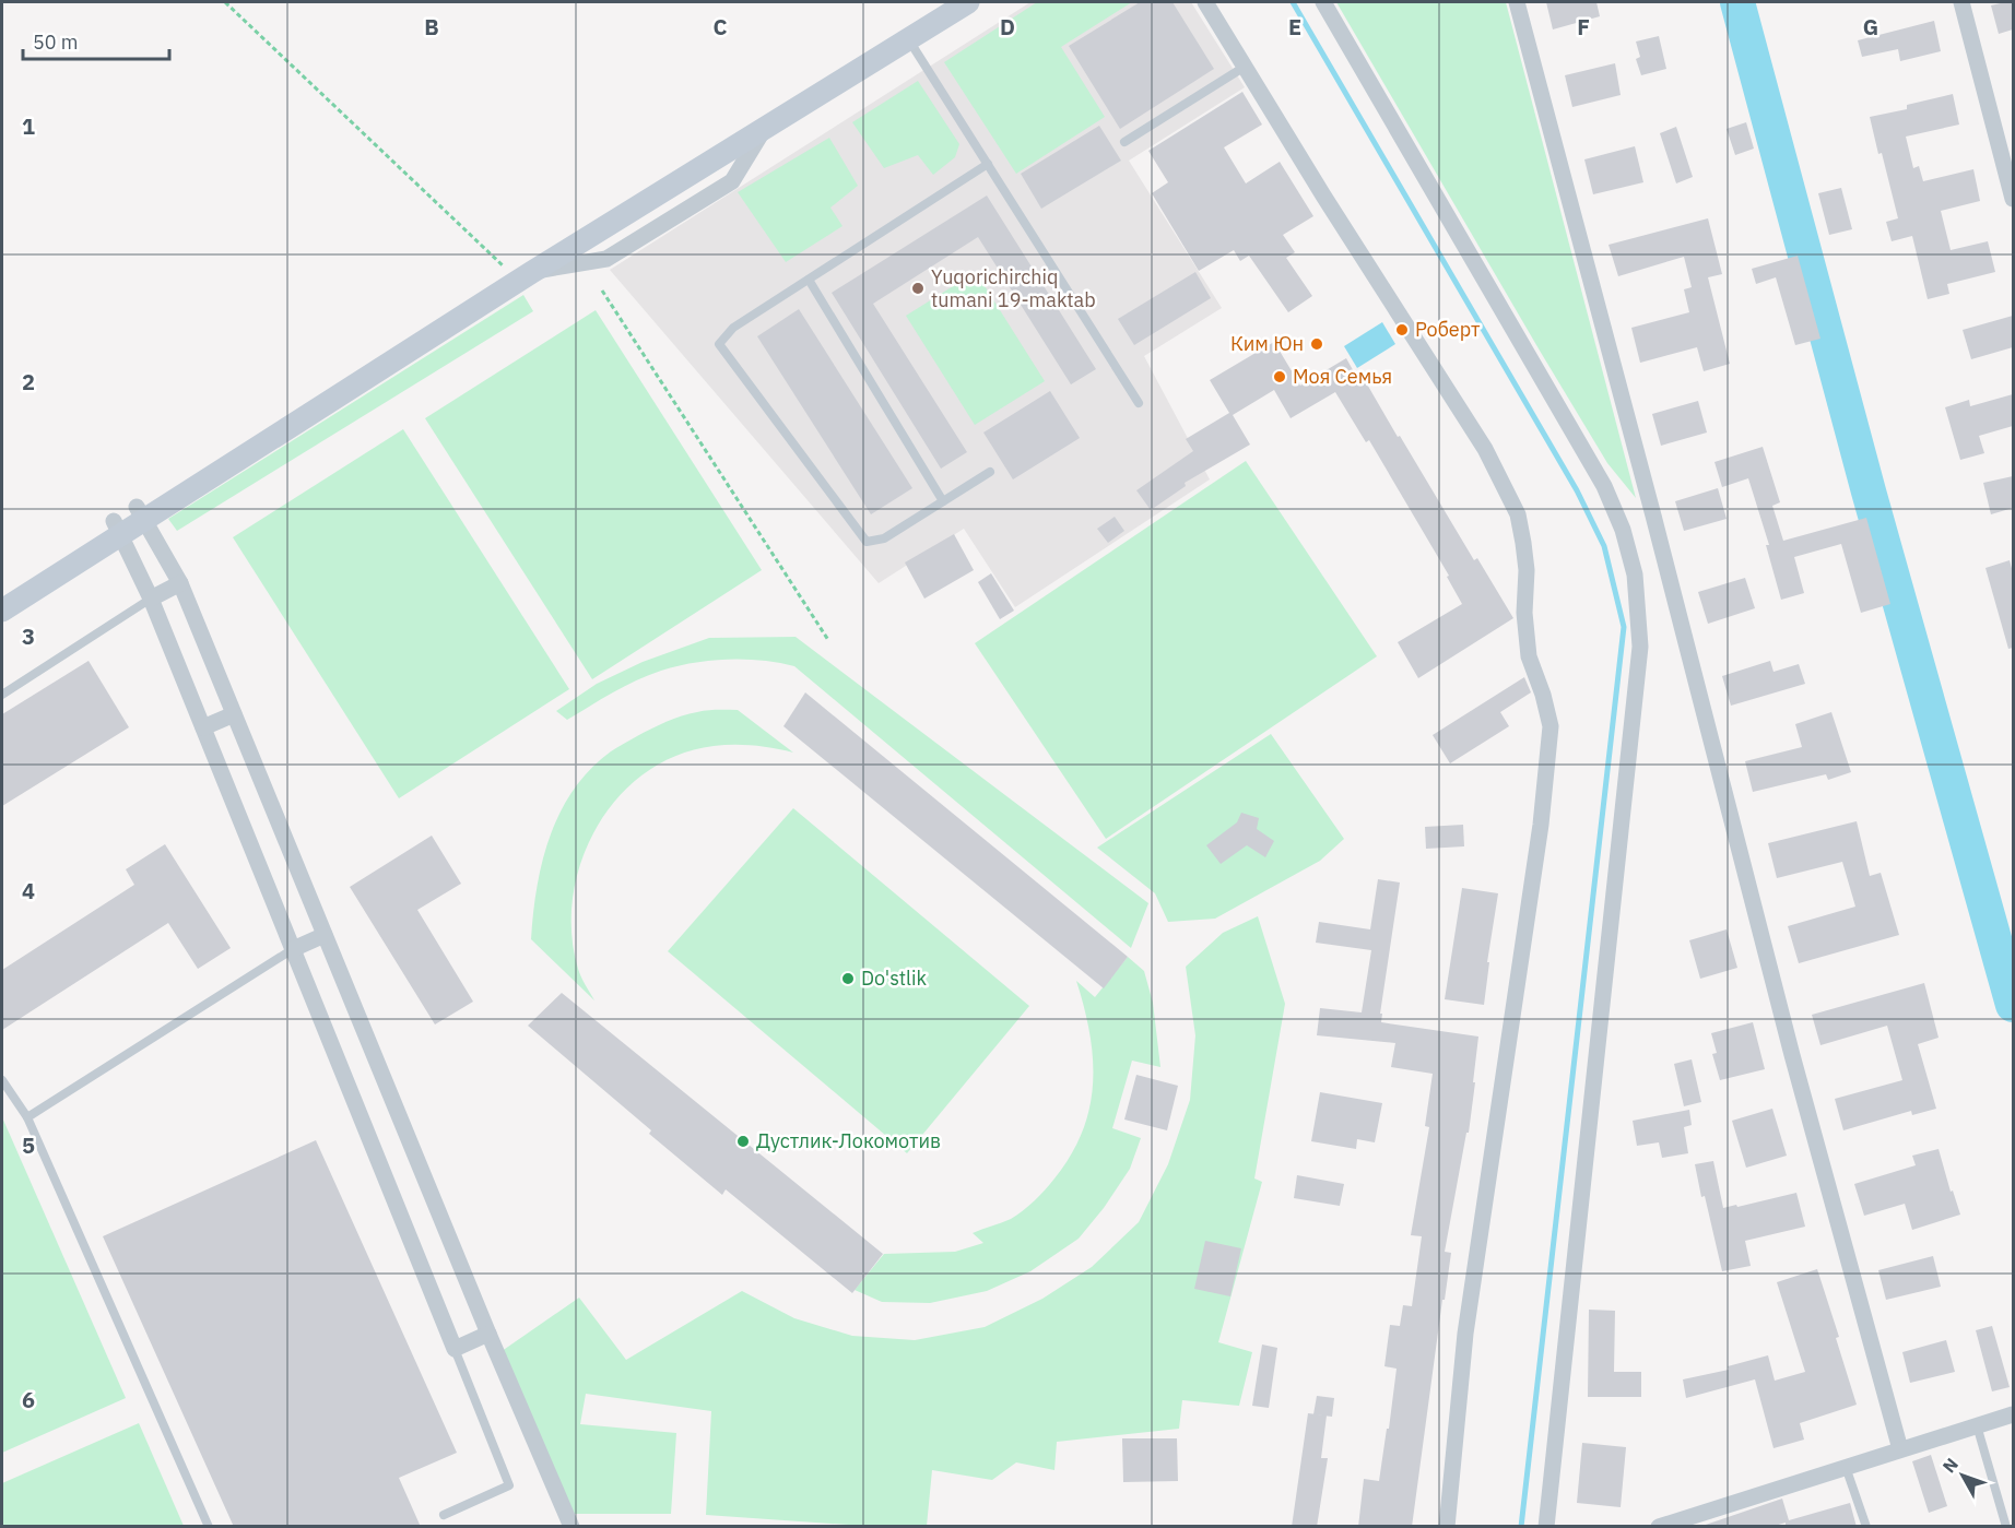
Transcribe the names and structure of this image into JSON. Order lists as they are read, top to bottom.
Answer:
{
  "places": [
    "Yuqorichirchiq tumani 19-maktab",
    "Роберт",
    "Ким Юн",
    "Моя Семья",
    "Do'stlik",
    "Дустлик-Локомотив"
  ],
  "scale_bar": "50 m",
  "north": "top left",
  "grid": {
    "columns": [
      "B",
      "C",
      "D",
      "E",
      "F",
      "G"
    ],
    "rows": [
      "1",
      "2",
      "3",
      "4",
      "5",
      "6"
    ]
  }
}
